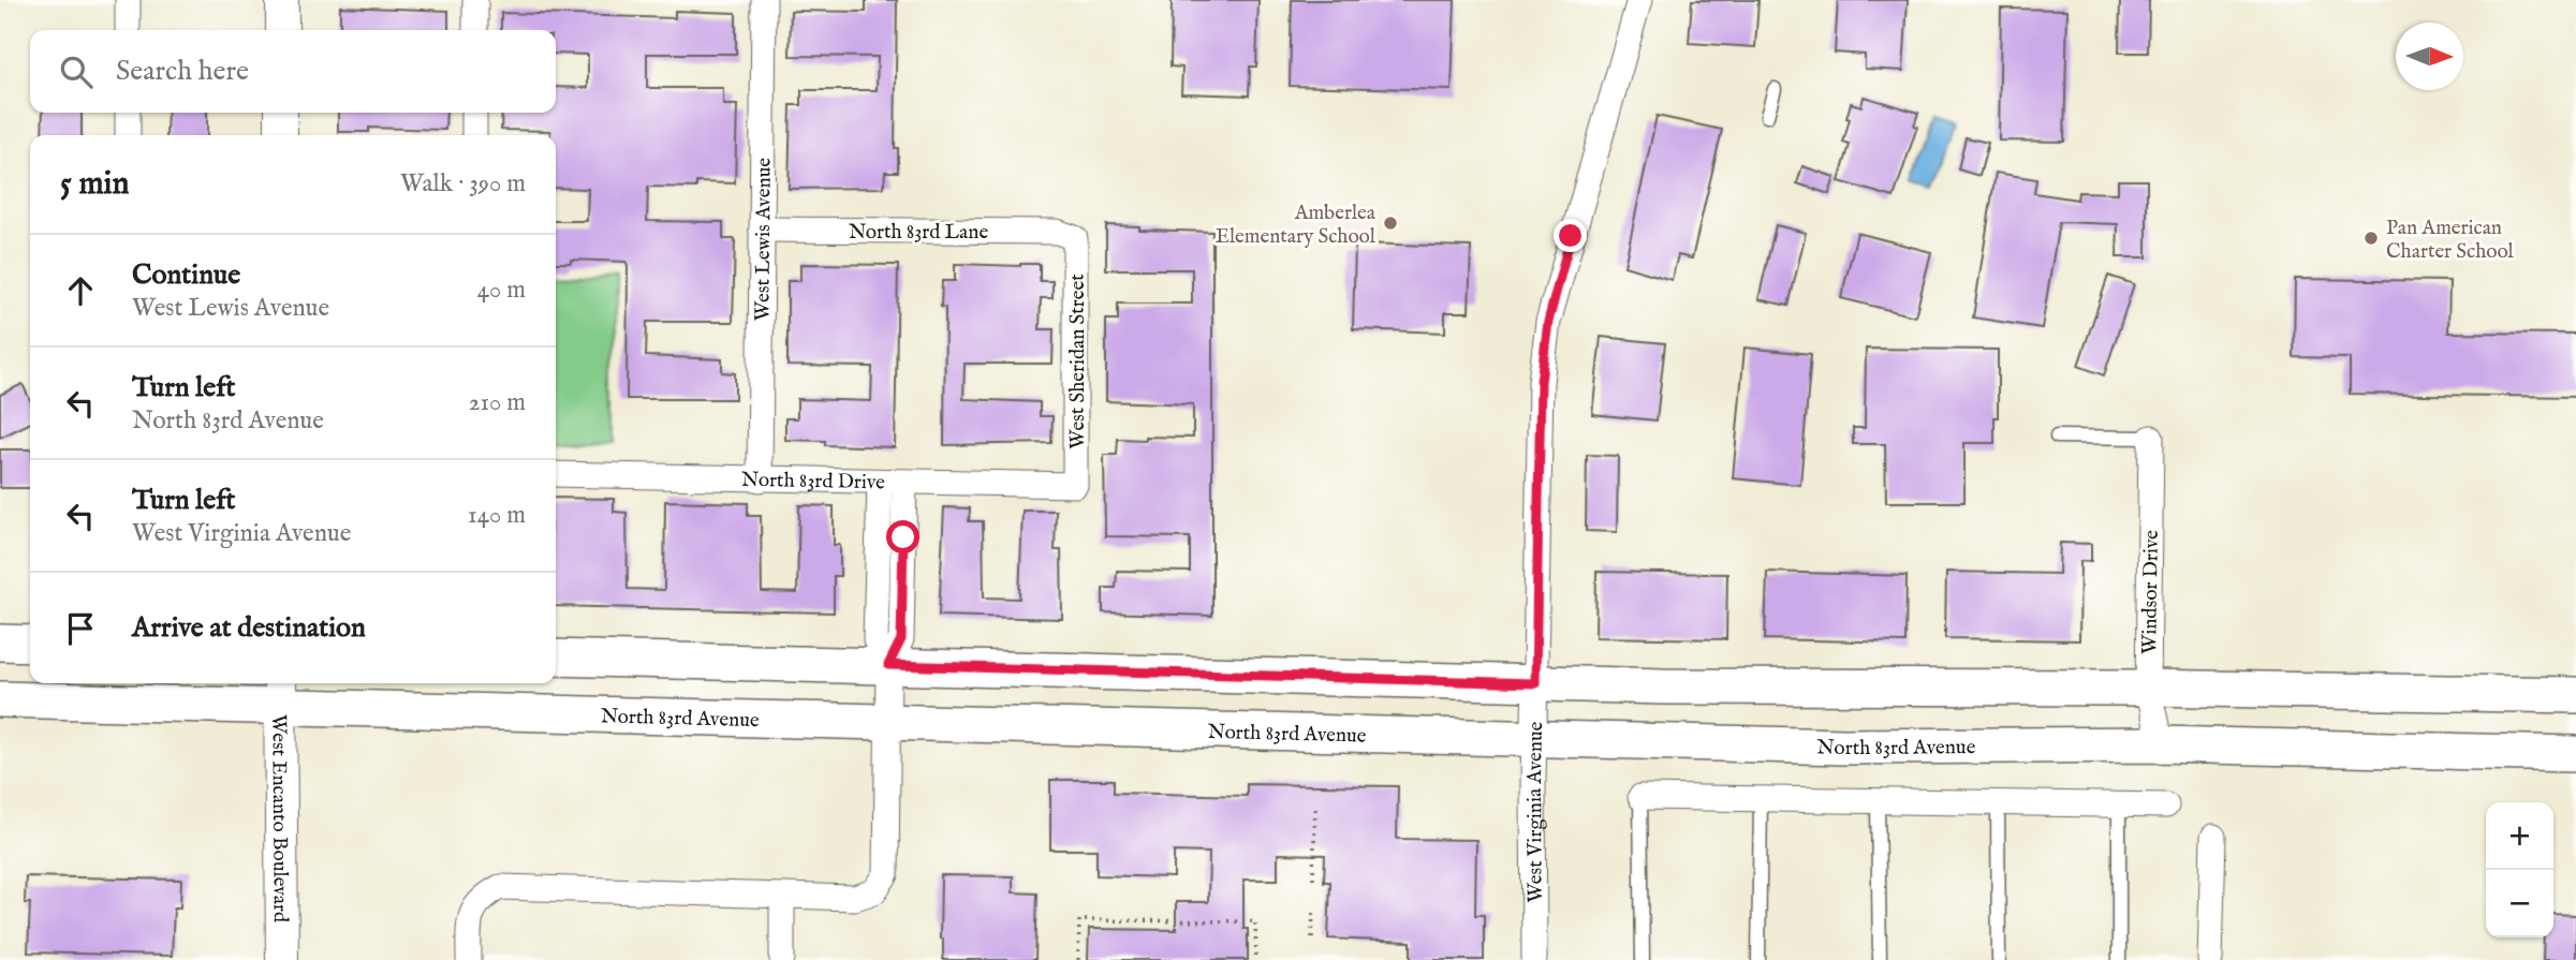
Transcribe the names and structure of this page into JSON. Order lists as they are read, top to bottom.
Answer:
{
  "streets": {
    "main road": ["North 83rd Avenue"],
    "street": [
      "North 83rd Lane",
      "West Lewis Avenue",
      "West Sheridan Street",
      "North 83rd Drive",
      "Windsor Drive",
      "West Virginia Avenue",
      "West Encanto Boulevard"
    ]
  },
  "crossings": [
    ["North 83rd Lane", "West Lewis Avenue"],
    ["North 83rd Lane", "West Sheridan Street"],
    ["West Lewis Avenue", "North 83rd Drive"],
    ["West Sheridan Street", "North 83rd Drive"],
    ["Windsor Drive", "North 83rd Avenue"],
    ["North 83rd Avenue", "West Virginia Avenue"],
    ["North 83rd Avenue", "West Encanto Boulevard"]
  ],
  "places": ["Amberlea Elementary School", "Pan American Charter School"],
  "north": "right",
  "page": {
    "search": "Search here",
    "heading": ["5 min", "Walk · 390 m"],
    "list": [
      ["Continue", "West Lewis Avenue", "40 m"],
      ["Turn left", "North 83rd Avenue", "210 m"],
      ["Turn left", "West Virginia Avenue", "140 m"],
      "Arrive at destination"
    ],
    "map_buttons": ["+", "−"]
  }
}
